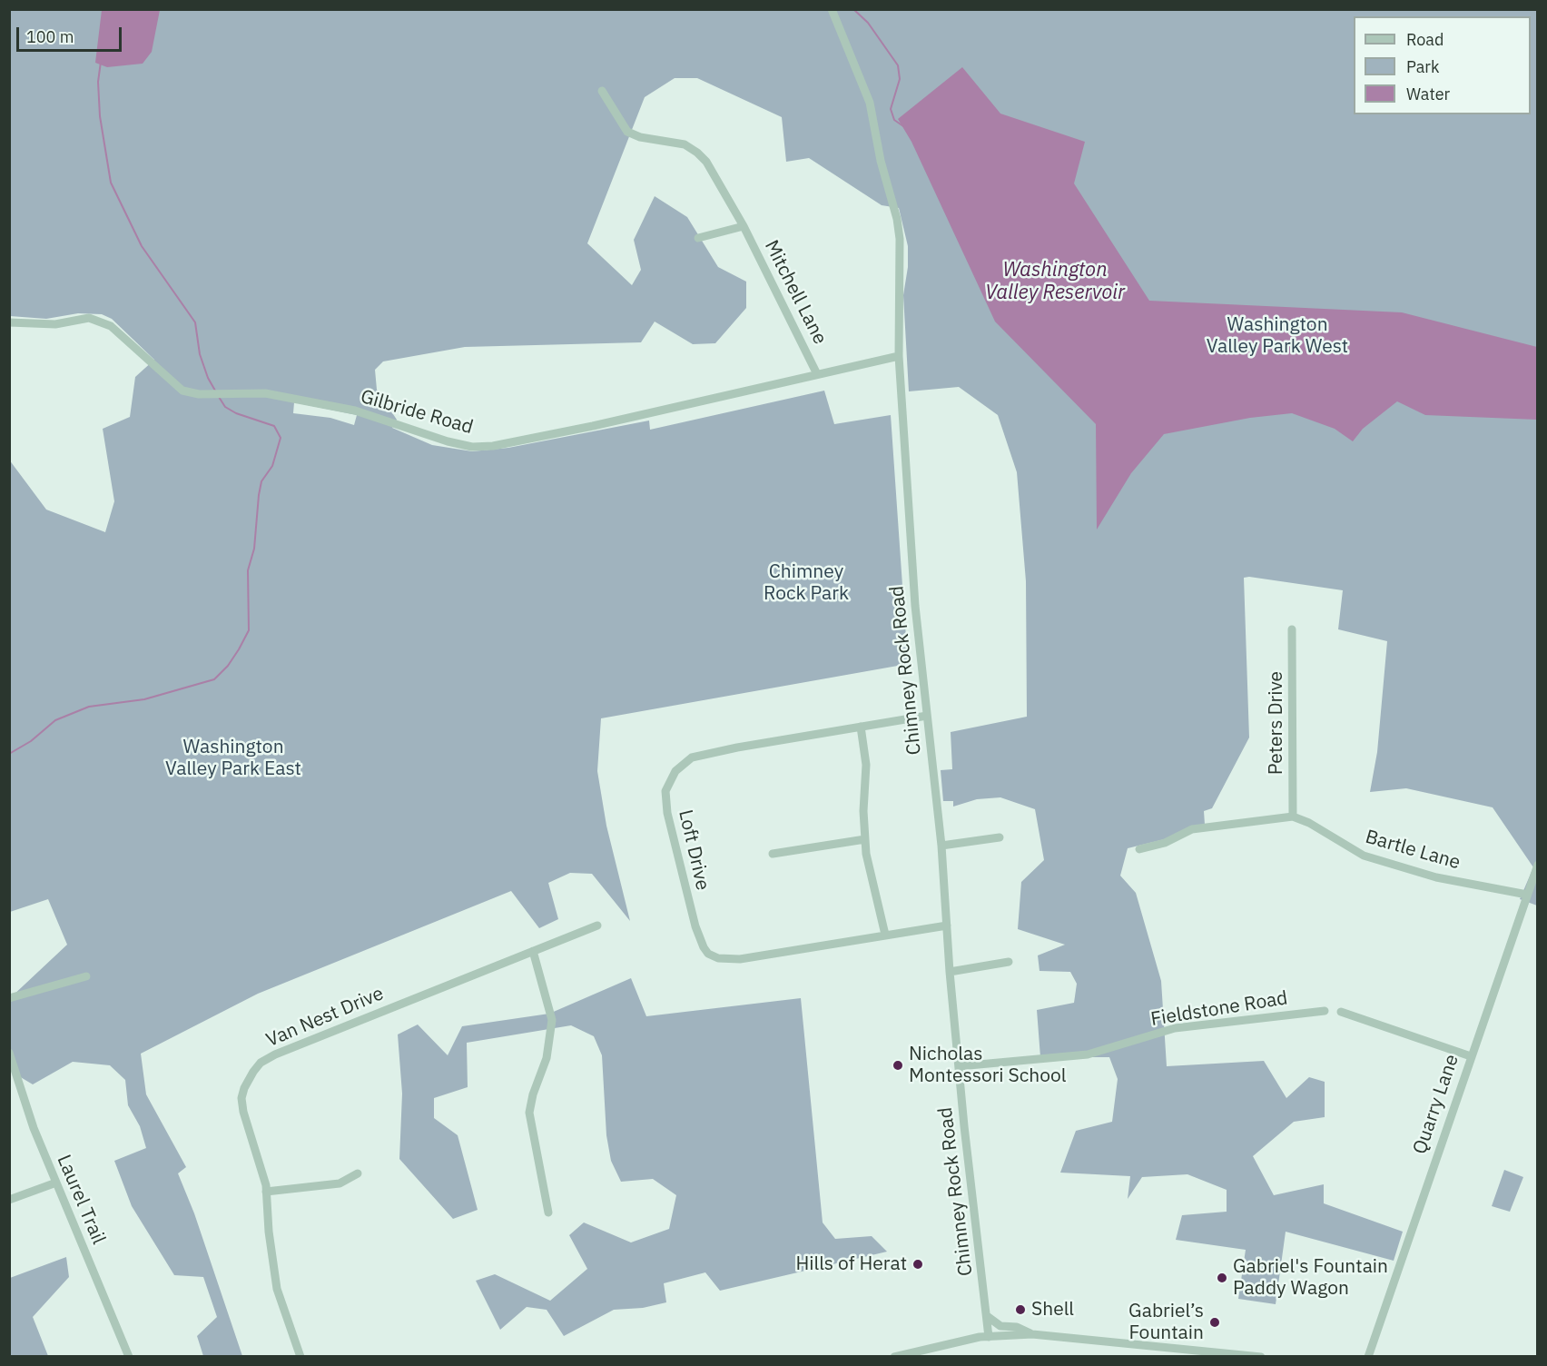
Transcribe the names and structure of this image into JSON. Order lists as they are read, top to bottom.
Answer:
{
  "streets": {
    "street": [
      "Mitchell Lane",
      "Gilbride Road",
      "Chimney Rock Road",
      "Peters Drive",
      "Loft Drive",
      "Bartle Lane",
      "Fieldstone Road",
      "Van Nest Drive",
      "Quarry Lane",
      "Laurel Trail"
    ]
  },
  "crossings": [
    ["Mitchell Lane", "Gilbride Road"],
    ["Gilbride Road", "Chimney Rock Road"],
    ["Chimney Rock Road", "Loft Drive"],
    ["Chimney Rock Road", "Fieldstone Road"],
    ["Peters Drive", "Bartle Lane"],
    ["Bartle Lane", "Quarry Lane"]
  ],
  "water": ["Washington Valley Reservoir"],
  "parks": ["Washington Valley Park West", "Chimney Rock Park", "Washington Valley Park East"],
  "places": [
    "Nicholas Montessori School",
    "Hills of Herat",
    "Gabriel's Fountain Paddy Wagon",
    "Shell",
    "Gabriel’s Fountain"
  ],
  "legend": ["Road", "Park", "Water"],
  "scale_bar": "100 m"
}
